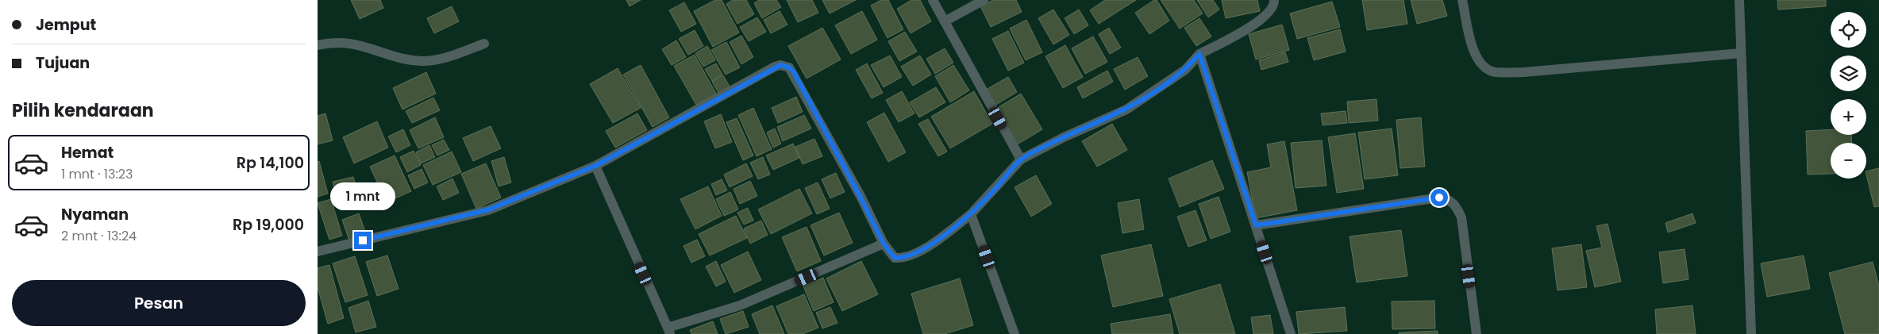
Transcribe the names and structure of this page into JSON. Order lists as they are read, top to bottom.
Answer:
{
  "page": {
    "banner": ["Jemput", "Tujuan"],
    "map_buttons": ["+", "−"],
    "heading": "Pilih kendaraan",
    "list": [
      {
        "name": "Hemat",
        "note": "1 mnt · 13:23",
        "value": "Rp 14,100"
      },
      {
        "name": "Nyaman",
        "note": "2 mnt · 13:24",
        "value": "Rp 19,000"
      }
    ],
    "bubble": "1 mnt",
    "buttons": "Pesan"
  }
}
